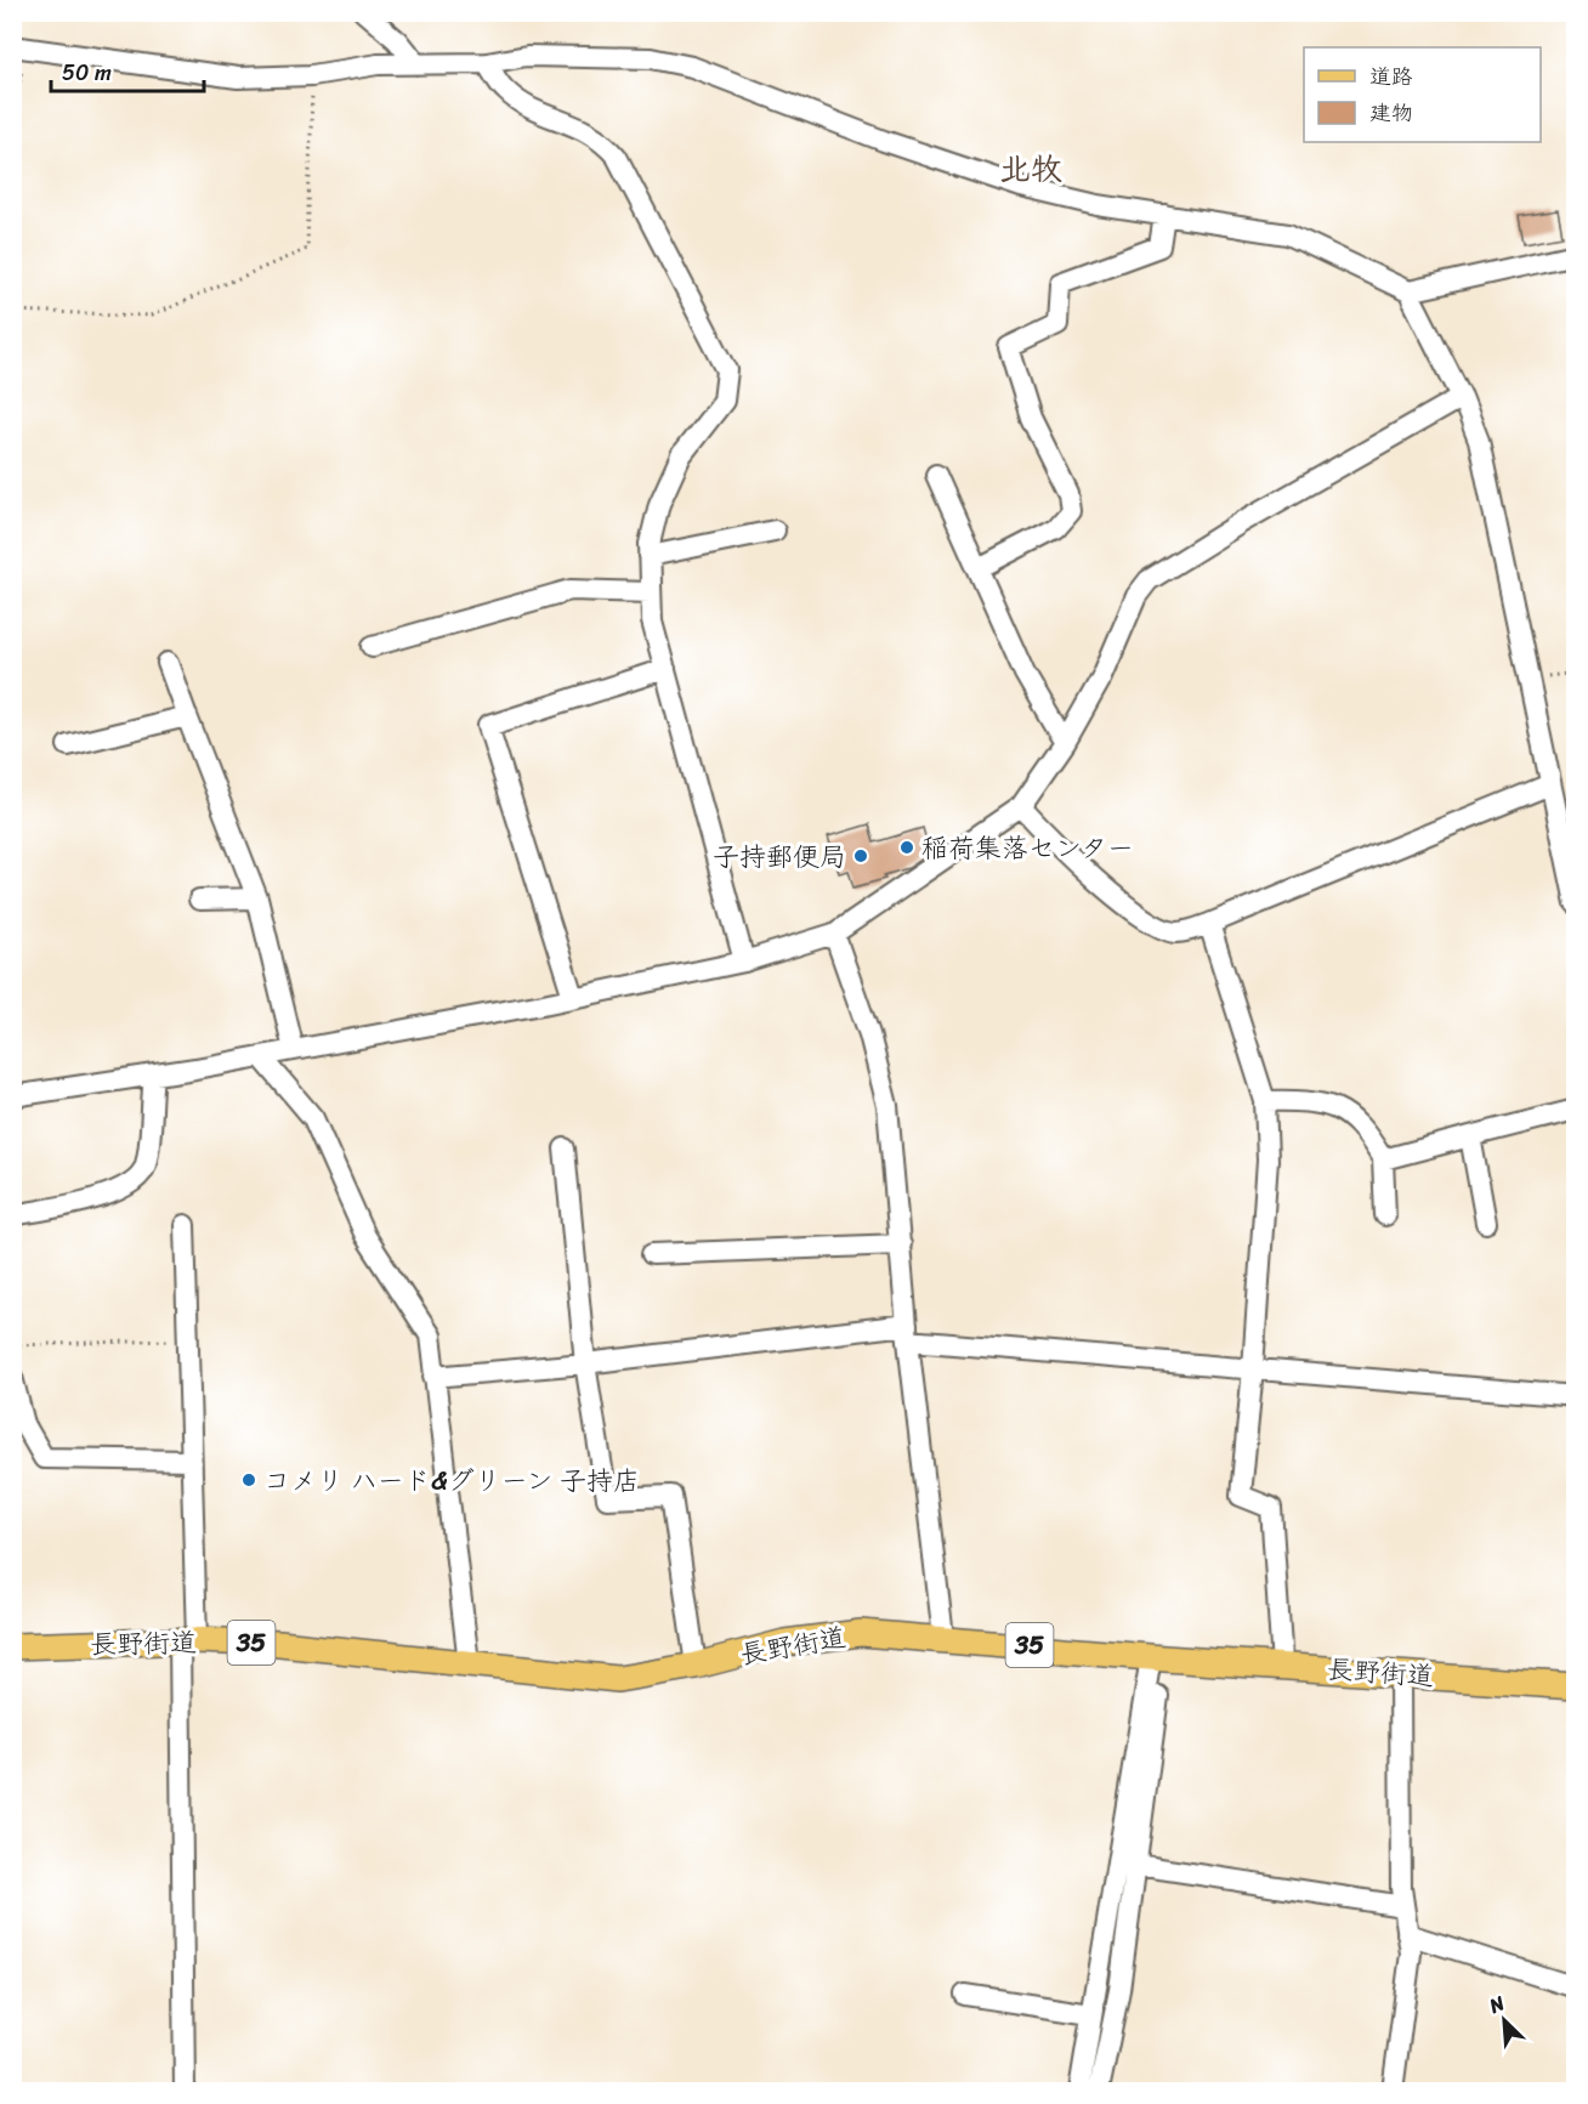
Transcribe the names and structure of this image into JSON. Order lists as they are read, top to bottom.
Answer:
{
  "streets": {
    "main road": ["長野街道", "35"]
  },
  "districts": ["北牧"],
  "places": ["稲荷集落センター", "子持郵便局", "コメリ ハード&グリーン 子持店"],
  "legend": ["道路", "建物"],
  "scale_bar": "50 m",
  "north": "top left"
}
